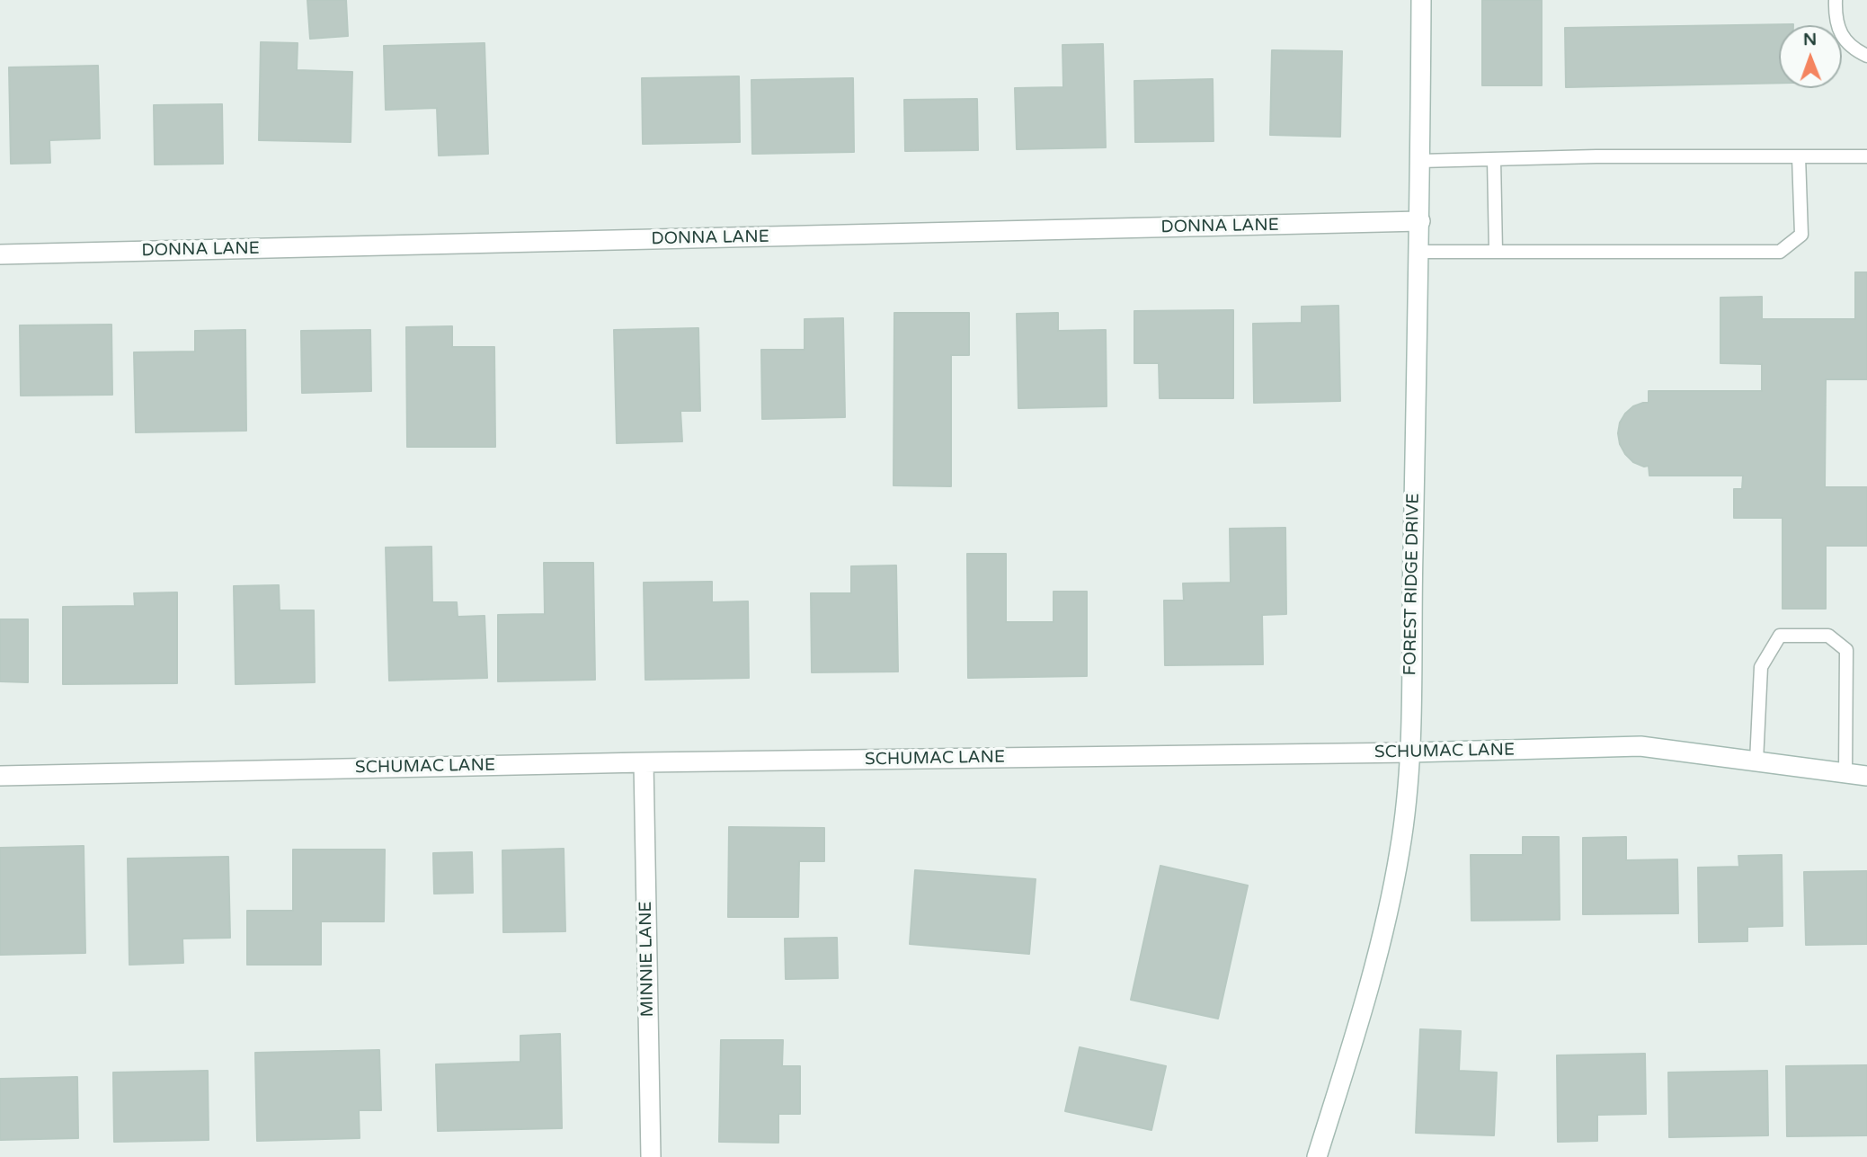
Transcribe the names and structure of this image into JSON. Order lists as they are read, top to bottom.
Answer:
{
  "streets": {
    "street": [
      "DONNA LANE",
      "FOREST RIDGE DRIVE",
      "SCHUMAC LANE",
      "MINNIE LANE"
    ]
  },
  "crossings": [
    ["DONNA LANE", "FOREST RIDGE DRIVE"],
    ["FOREST RIDGE DRIVE", "SCHUMAC LANE"],
    ["SCHUMAC LANE", "MINNIE LANE"]
  ],
  "north": "top"
}
